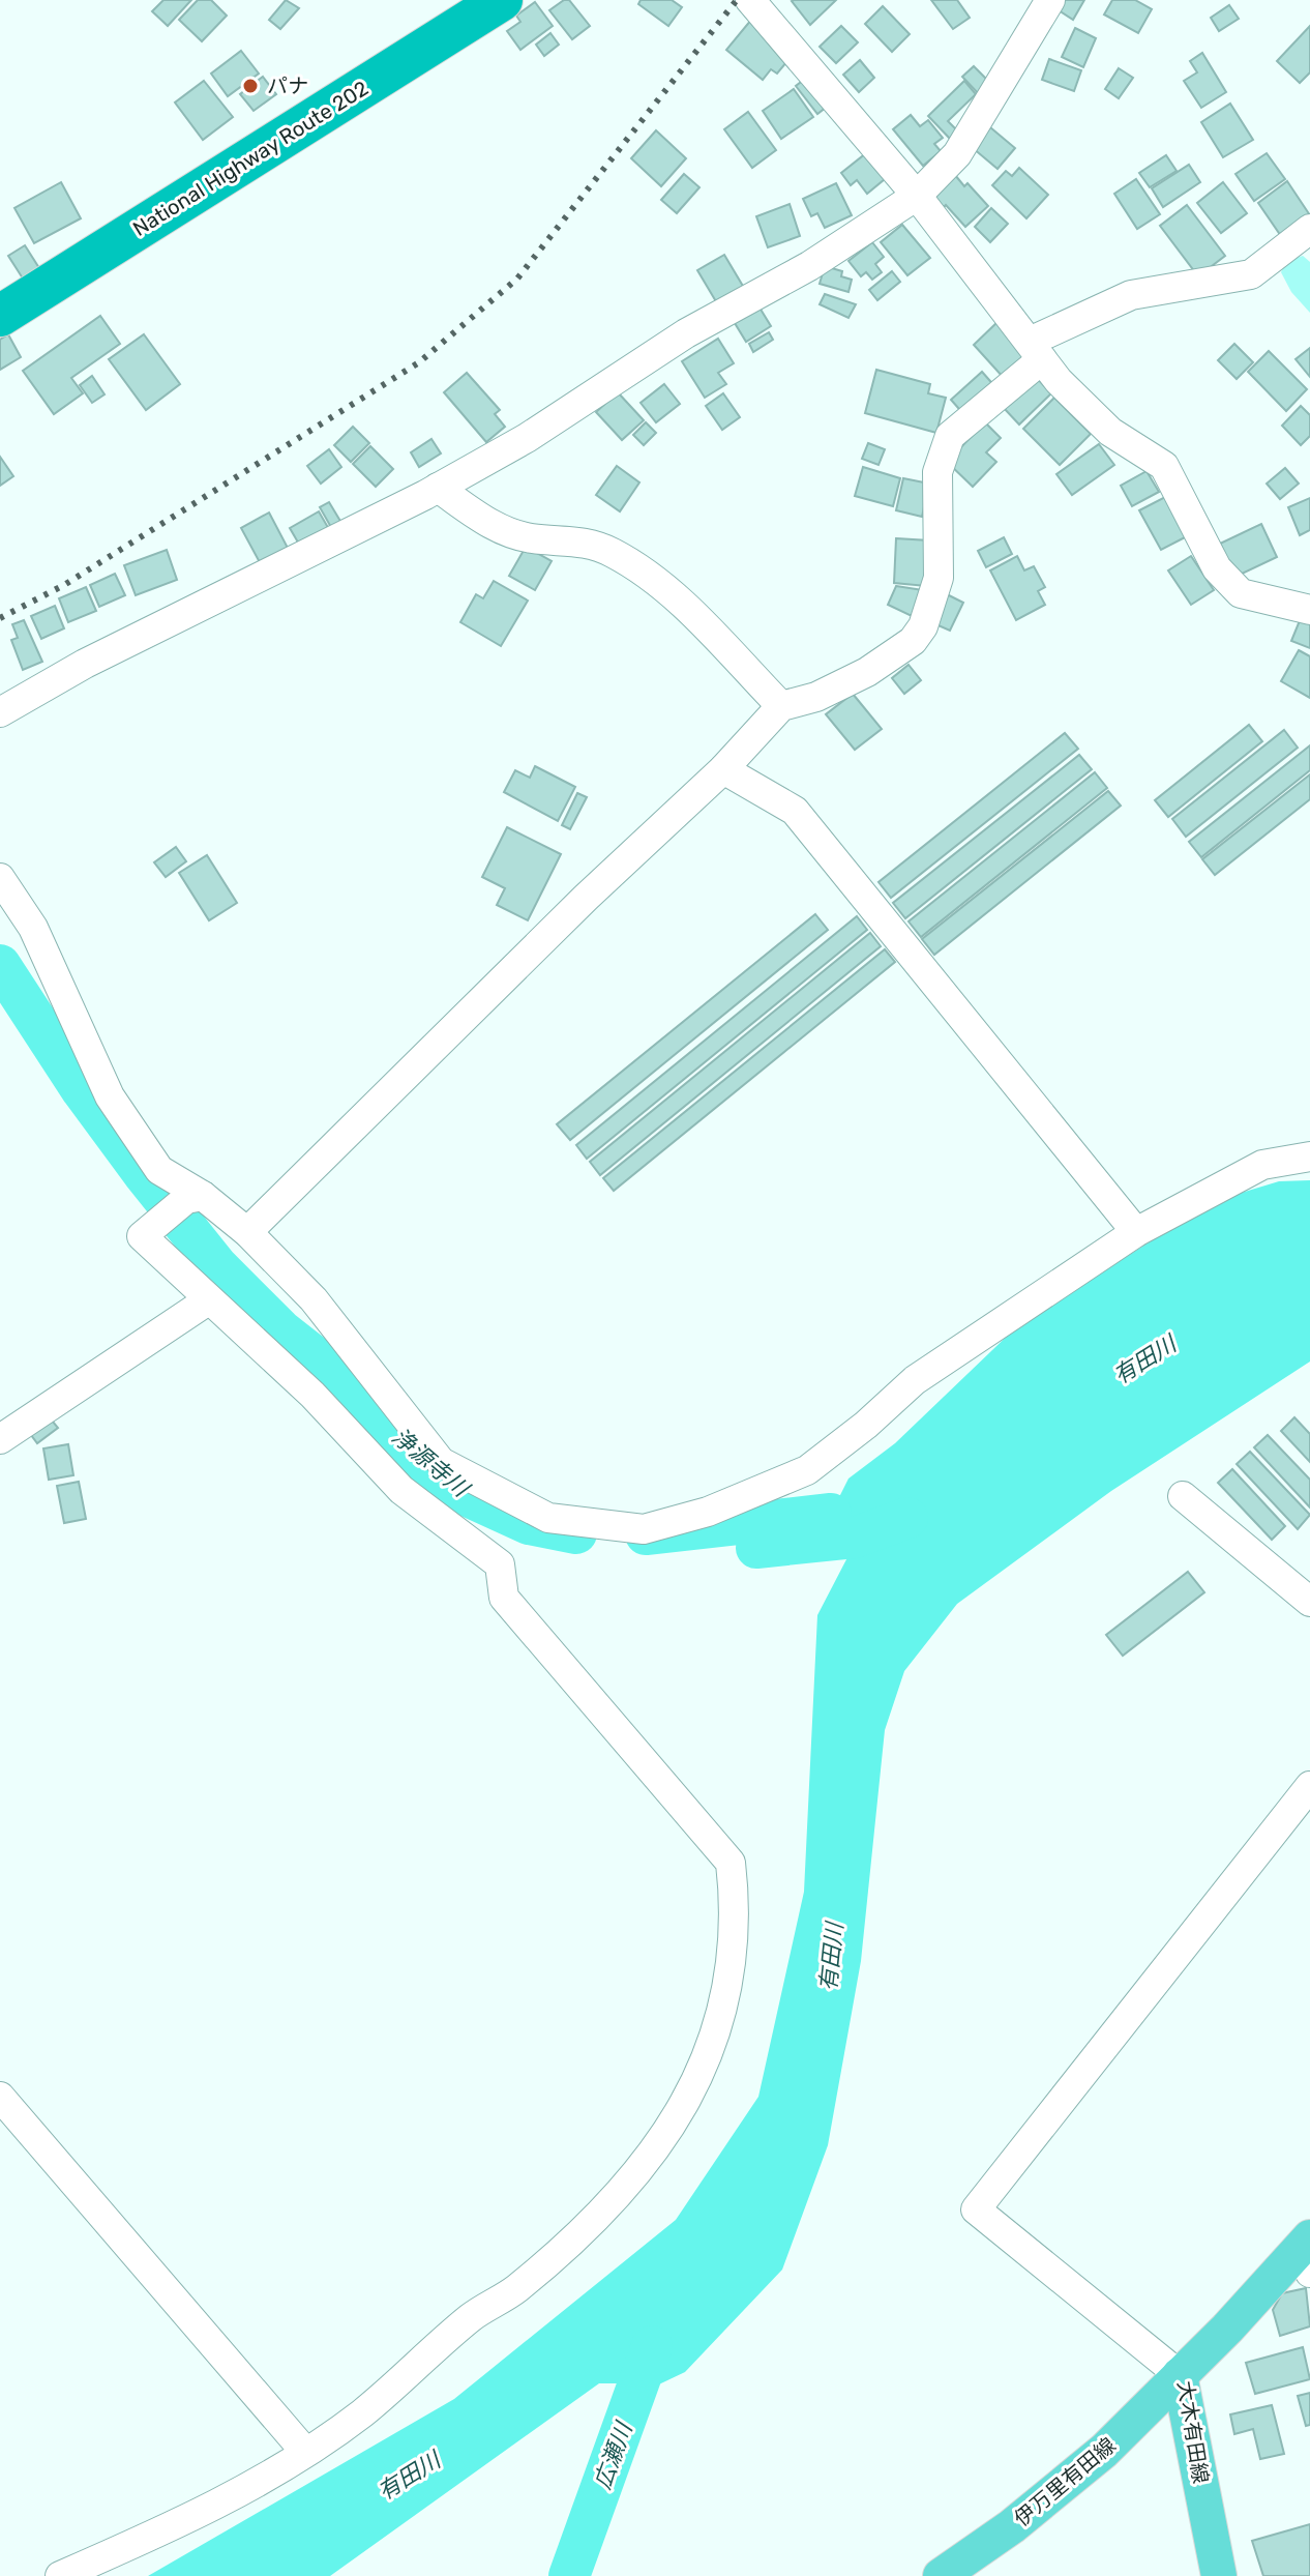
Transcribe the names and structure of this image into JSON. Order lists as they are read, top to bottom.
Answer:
{
  "streets": {
    "highway": ["National Highway Route 202"],
    "main road": ["大木有田線", "伊万里有田線"]
  },
  "crossings": [
    ["大木有田線", "伊万里有田線"]
  ],
  "water": ["有田川", "浄源寺川", "広瀬川"],
  "places": ["パナ"]
}
